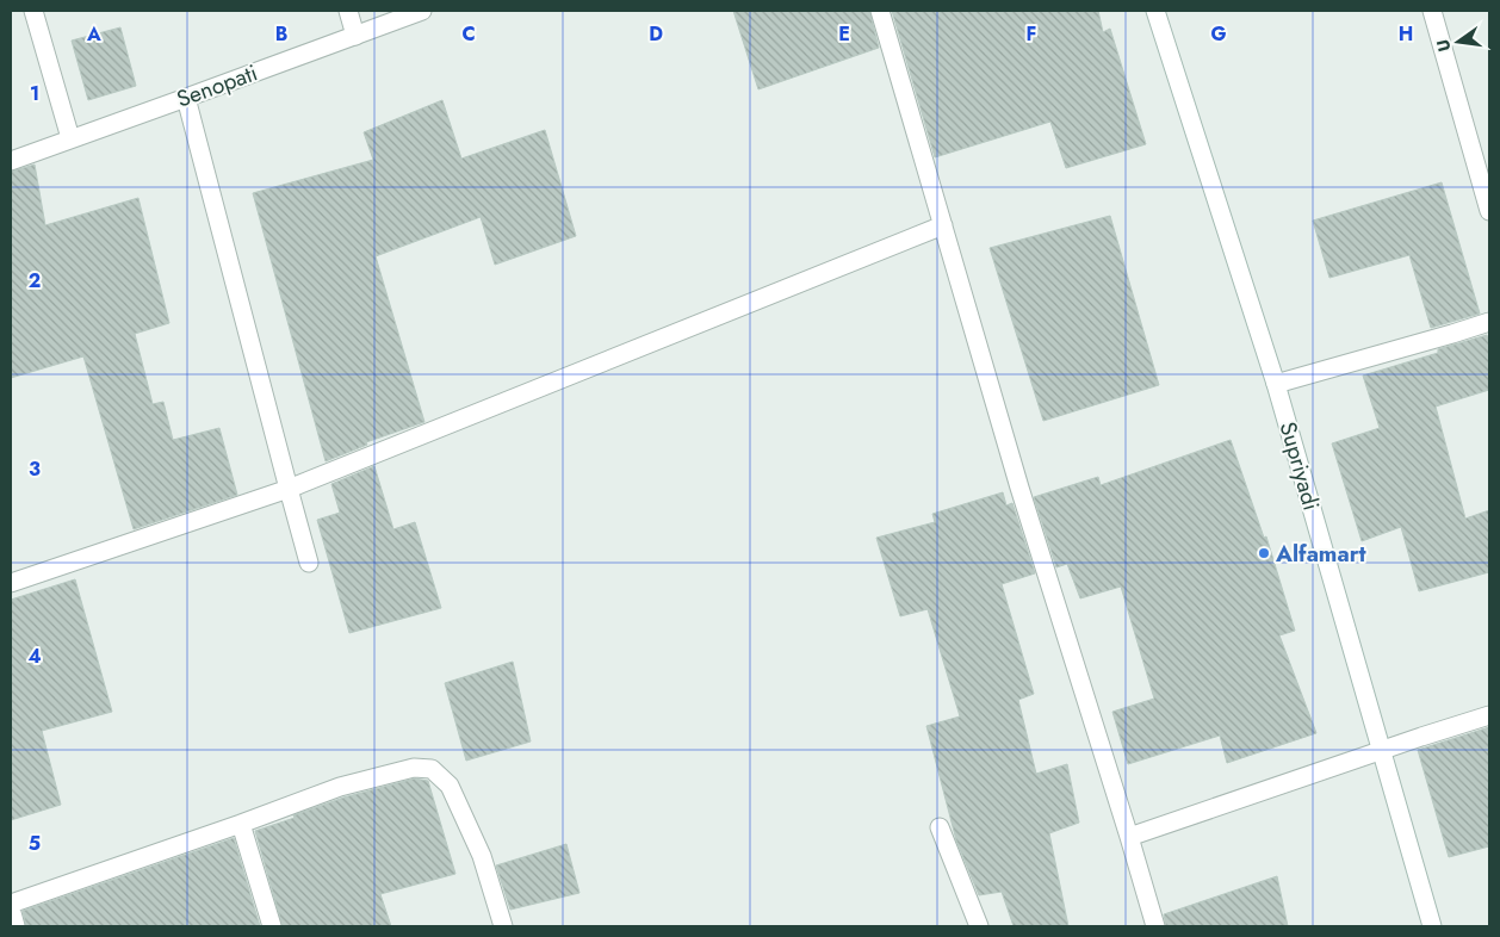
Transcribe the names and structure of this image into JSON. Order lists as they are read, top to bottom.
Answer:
{
  "streets": {
    "street": ["Senopati", "Supriyadi"]
  },
  "places": ["Alfamart"],
  "north": "left",
  "grid": {
    "columns": [
      "A",
      "B",
      "C",
      "D",
      "E",
      "F",
      "G",
      "H"
    ],
    "rows": [
      "1",
      "2",
      "3",
      "4",
      "5"
    ]
  }
}
